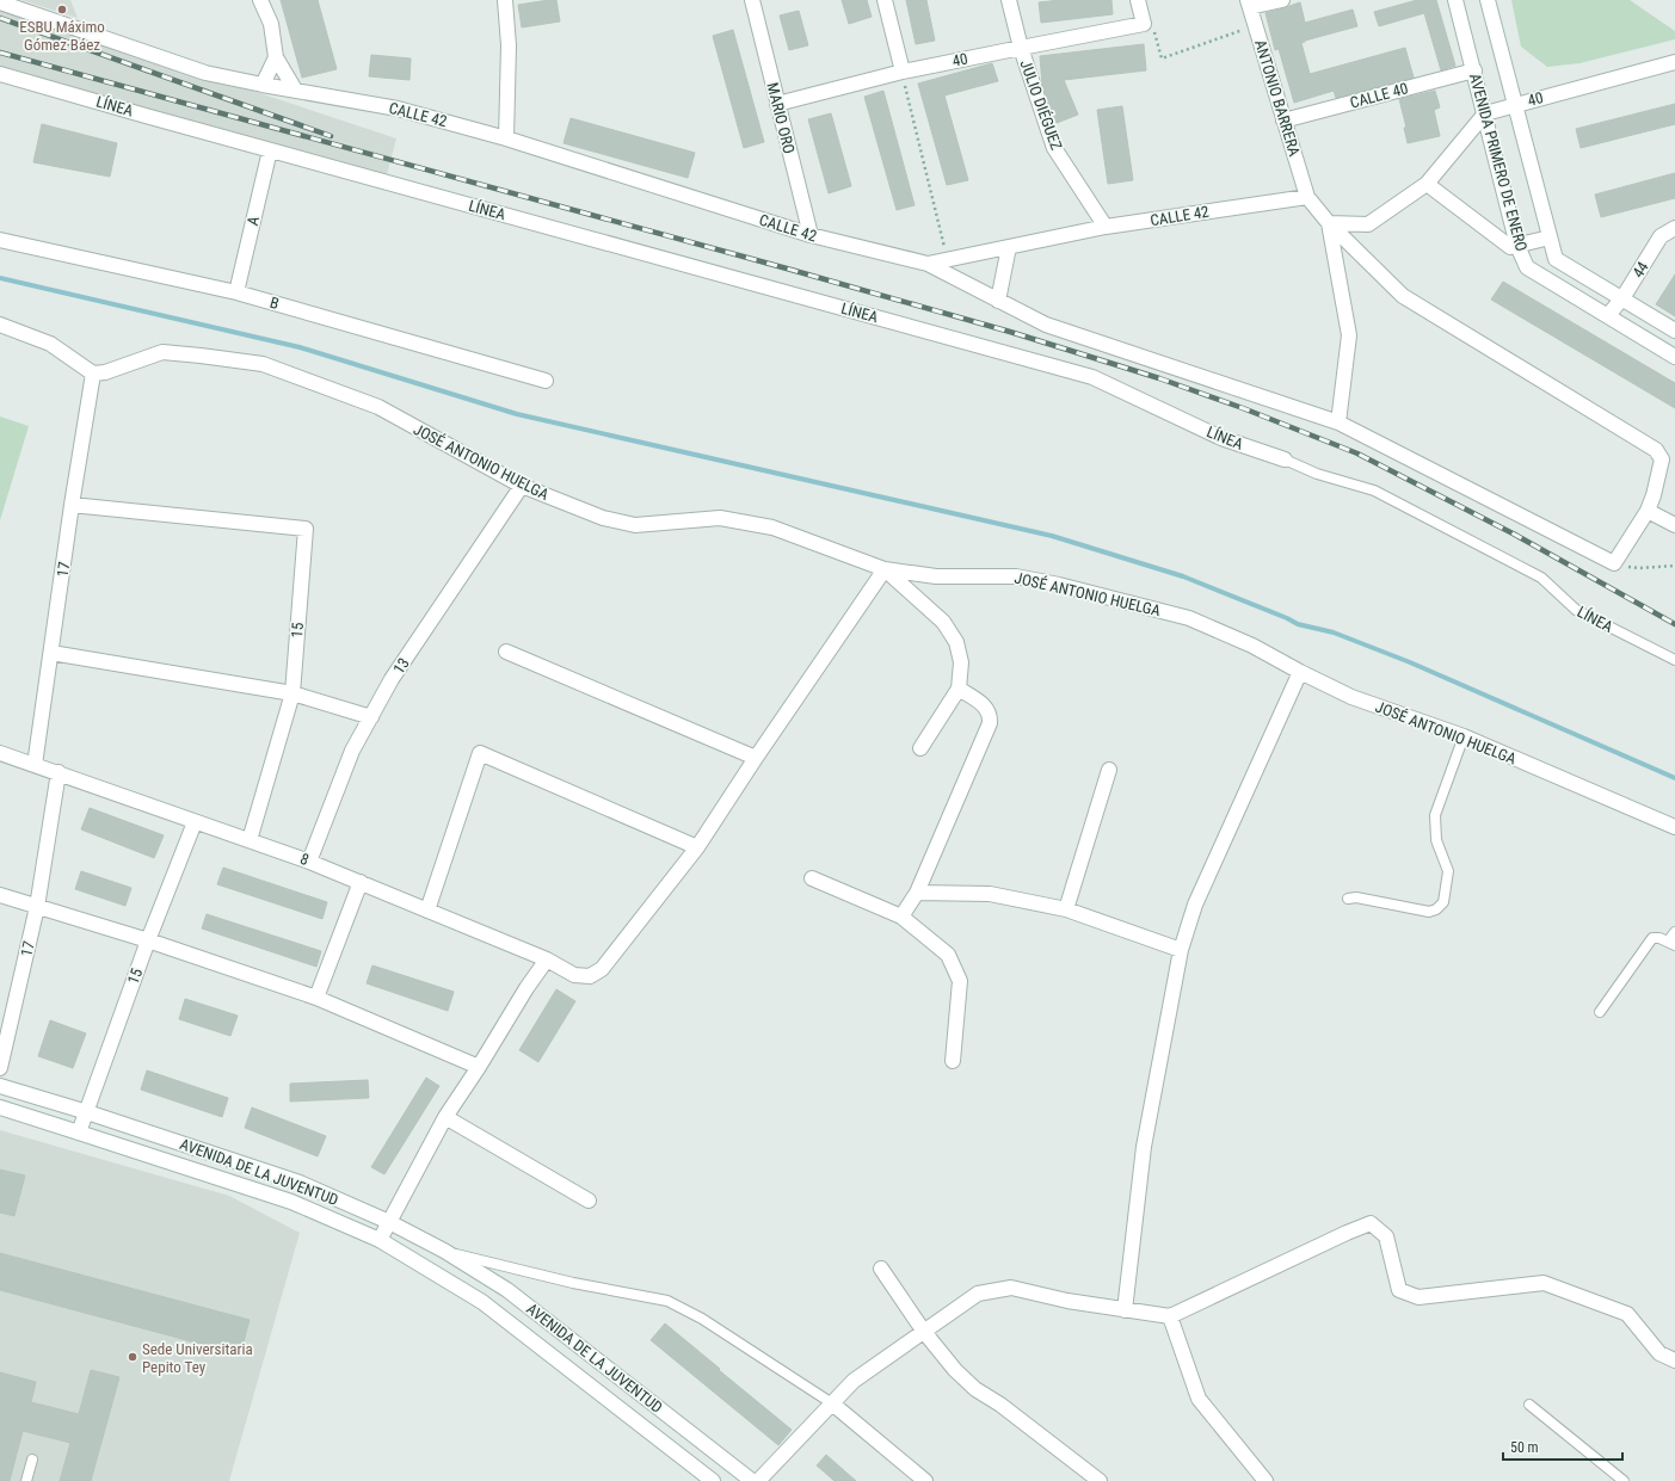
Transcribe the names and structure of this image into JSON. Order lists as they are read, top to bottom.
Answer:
{
  "streets": {
    "street": [
      "40",
      "CALLE 40",
      "ANTONIO BARRERA",
      "JULIO DIÉGUEZ",
      "LÍNEA",
      "CALLE 42",
      "MARIO ORO",
      "AVENIDA PRIMERO DE ENERO",
      "A",
      "44",
      "B",
      "JOSÉ ANTONIO HUELGA",
      "17",
      "15",
      "13",
      "8",
      "AVENIDA DE LA JUVENTUD"
    ]
  },
  "crossings": [
    ["40", "JULIO DIÉGUEZ"],
    ["40", "MARIO ORO"],
    ["40", "AVENIDA PRIMERO DE ENERO"],
    ["CALLE 40", "ANTONIO BARRERA"],
    ["CALLE 40", "AVENIDA PRIMERO DE ENERO"],
    ["ANTONIO BARRERA", "CALLE 42"],
    ["JULIO DIÉGUEZ", "CALLE 42"],
    ["LÍNEA", "A"],
    ["CALLE 42", "MARIO ORO"],
    ["AVENIDA PRIMERO DE ENERO", "44"],
    ["A", "B"],
    ["JOSÉ ANTONIO HUELGA", "17"],
    ["JOSÉ ANTONIO HUELGA", "13"],
    ["17", "15"],
    ["17", "8"],
    ["15", "8"],
    ["15", "AVENIDA DE LA JUVENTUD"],
    ["13", "8"]
  ],
  "places": ["ESBU Máximo Gómez Báez", "Sede Universitaria Pepito Tey"],
  "scale_bar": "50 m"
}
